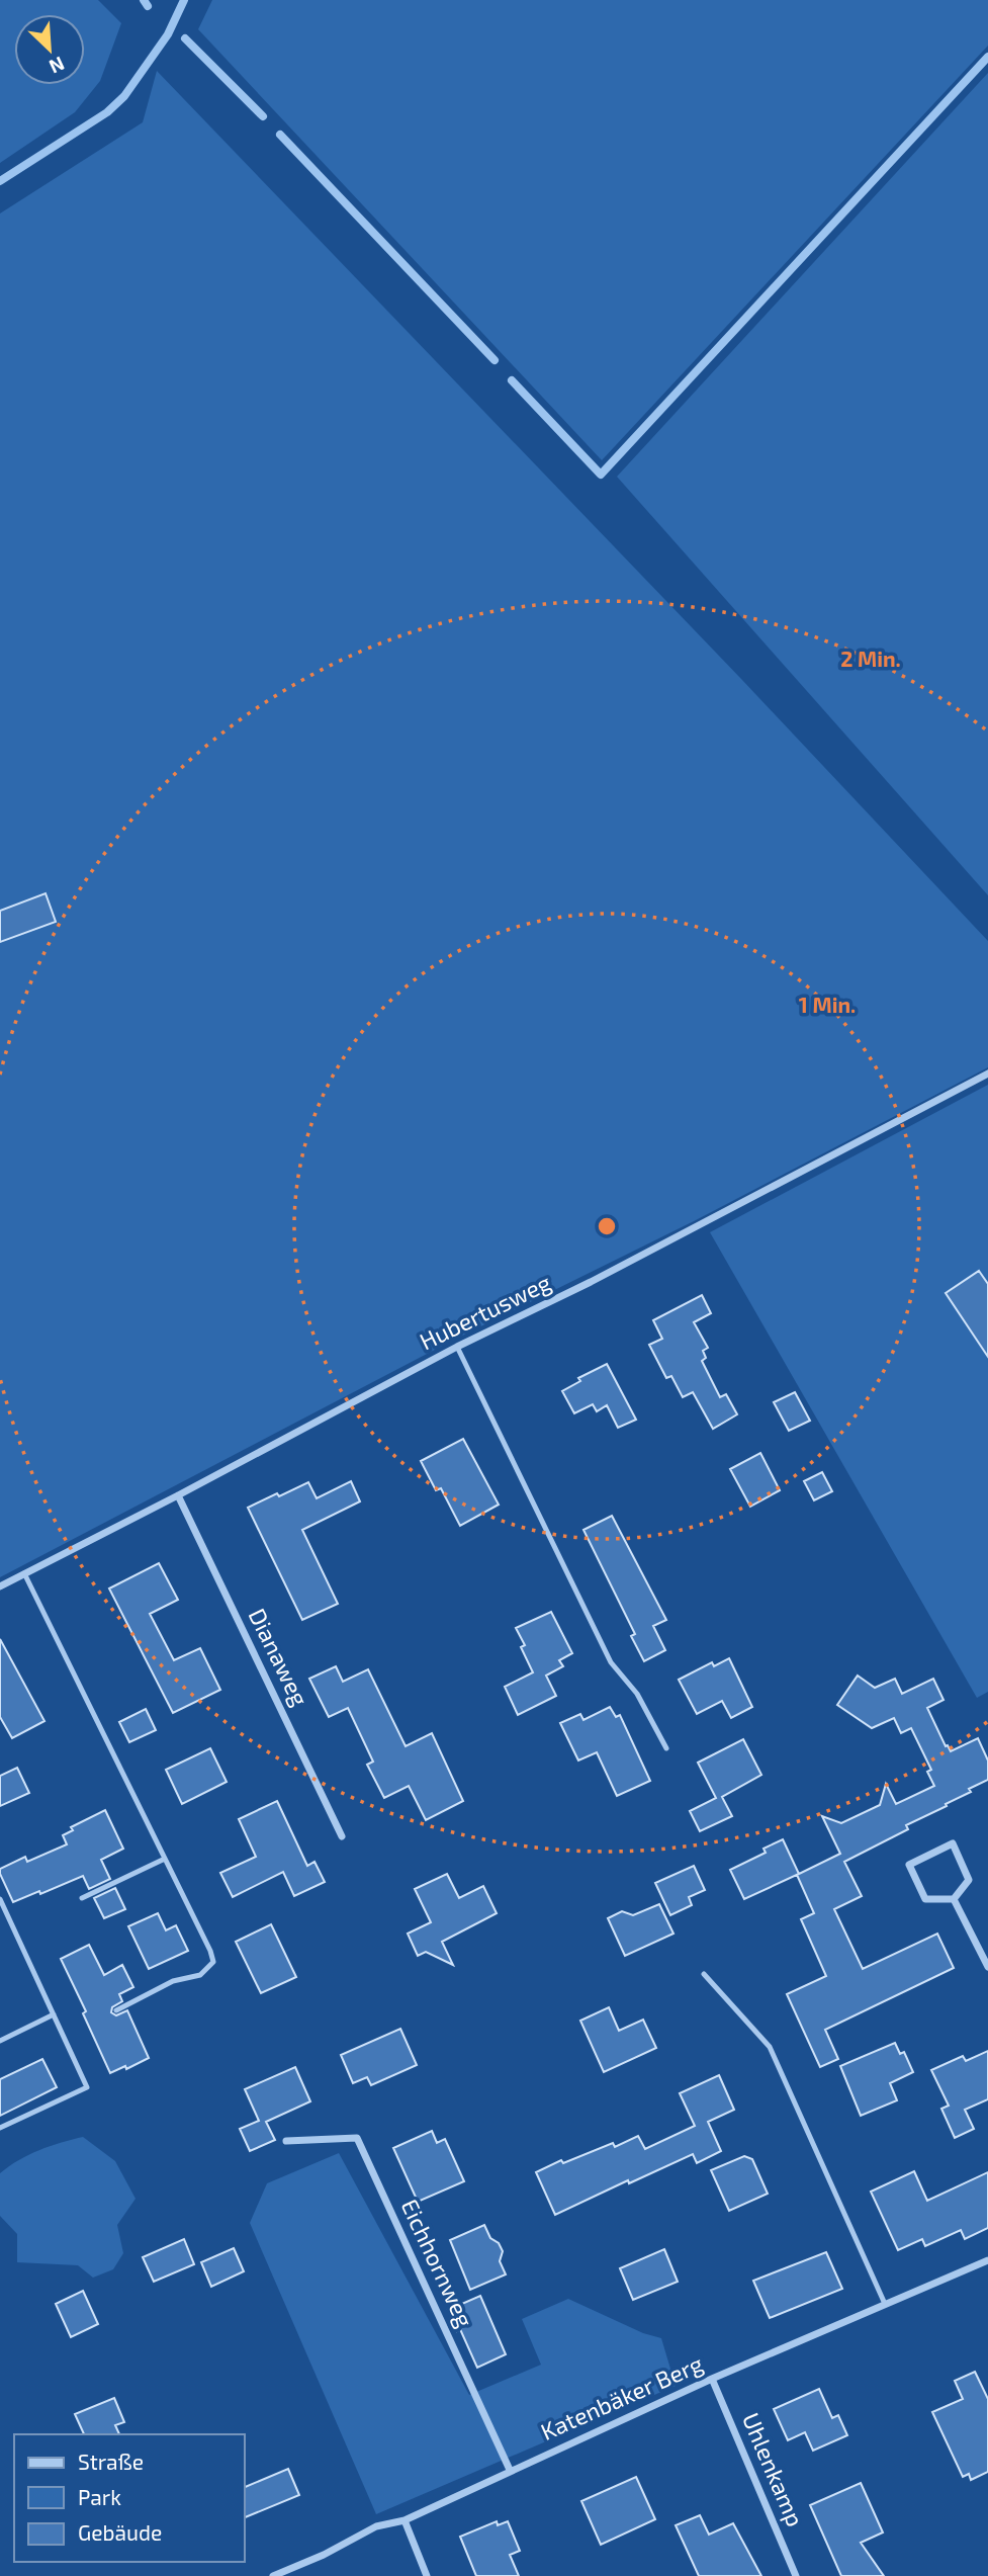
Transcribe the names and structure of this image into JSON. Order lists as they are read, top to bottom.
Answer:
{
  "streets": {
    "street": [
      "Hubertusweg",
      "Dianaweg",
      "Eichhornweg",
      "Katenbäker Berg",
      "Uhlenkamp"
    ]
  },
  "crossings": [
    ["Hubertusweg", "Dianaweg"],
    ["Eichhornweg", "Katenbäker Berg"],
    ["Katenbäker Berg", "Uhlenkamp"]
  ],
  "legend": ["Straße", "Park", "Gebäude"],
  "north": "bottom right",
  "rings": ["2 Min.", "1 Min."]
}
